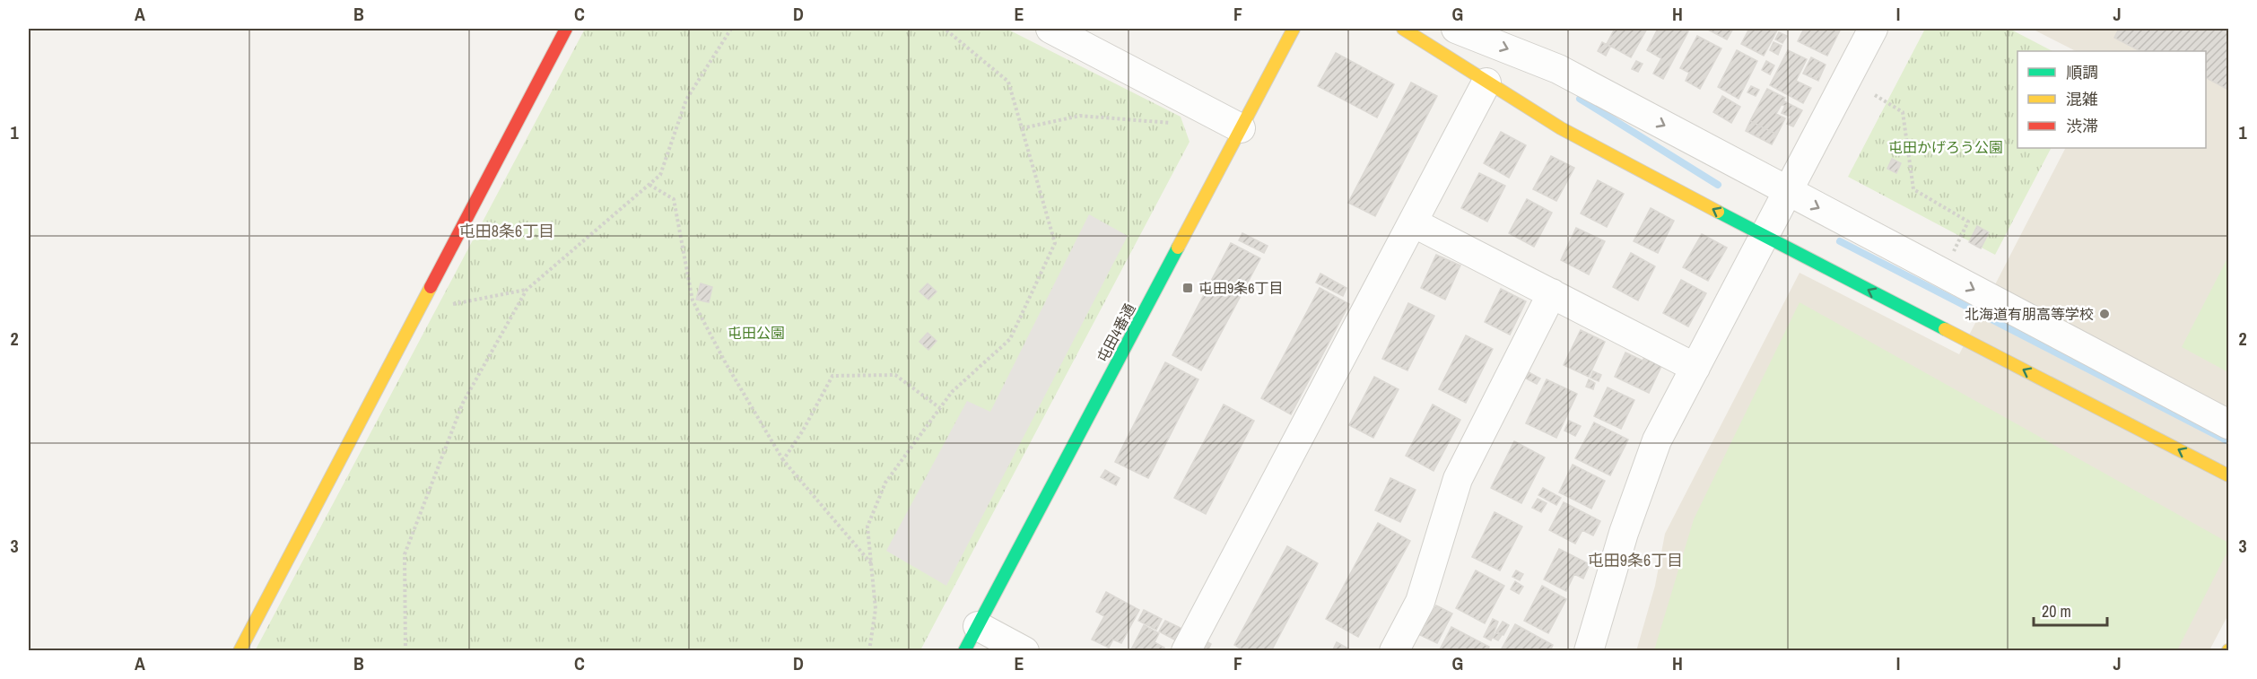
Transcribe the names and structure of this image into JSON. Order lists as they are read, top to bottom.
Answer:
{
  "streets": {
    "street": ["屯田4番通"]
  },
  "districts": ["屯田8条6丁目", "屯田9条6丁目"],
  "parks": ["屯田かげろう公園", "屯田公園"],
  "places": {
    "transit": ["屯田9条6丁目"],
    "other": ["北海道有朋高等学校"]
  },
  "legend": ["順調", "混雑", "渋滞"],
  "scale_bar": "20 m",
  "grid": {
    "columns": [
      "A",
      "B",
      "C",
      "D",
      "E",
      "F",
      "G",
      "H",
      "I",
      "J"
    ],
    "rows": ["1", "2", "3"]
  }
}
